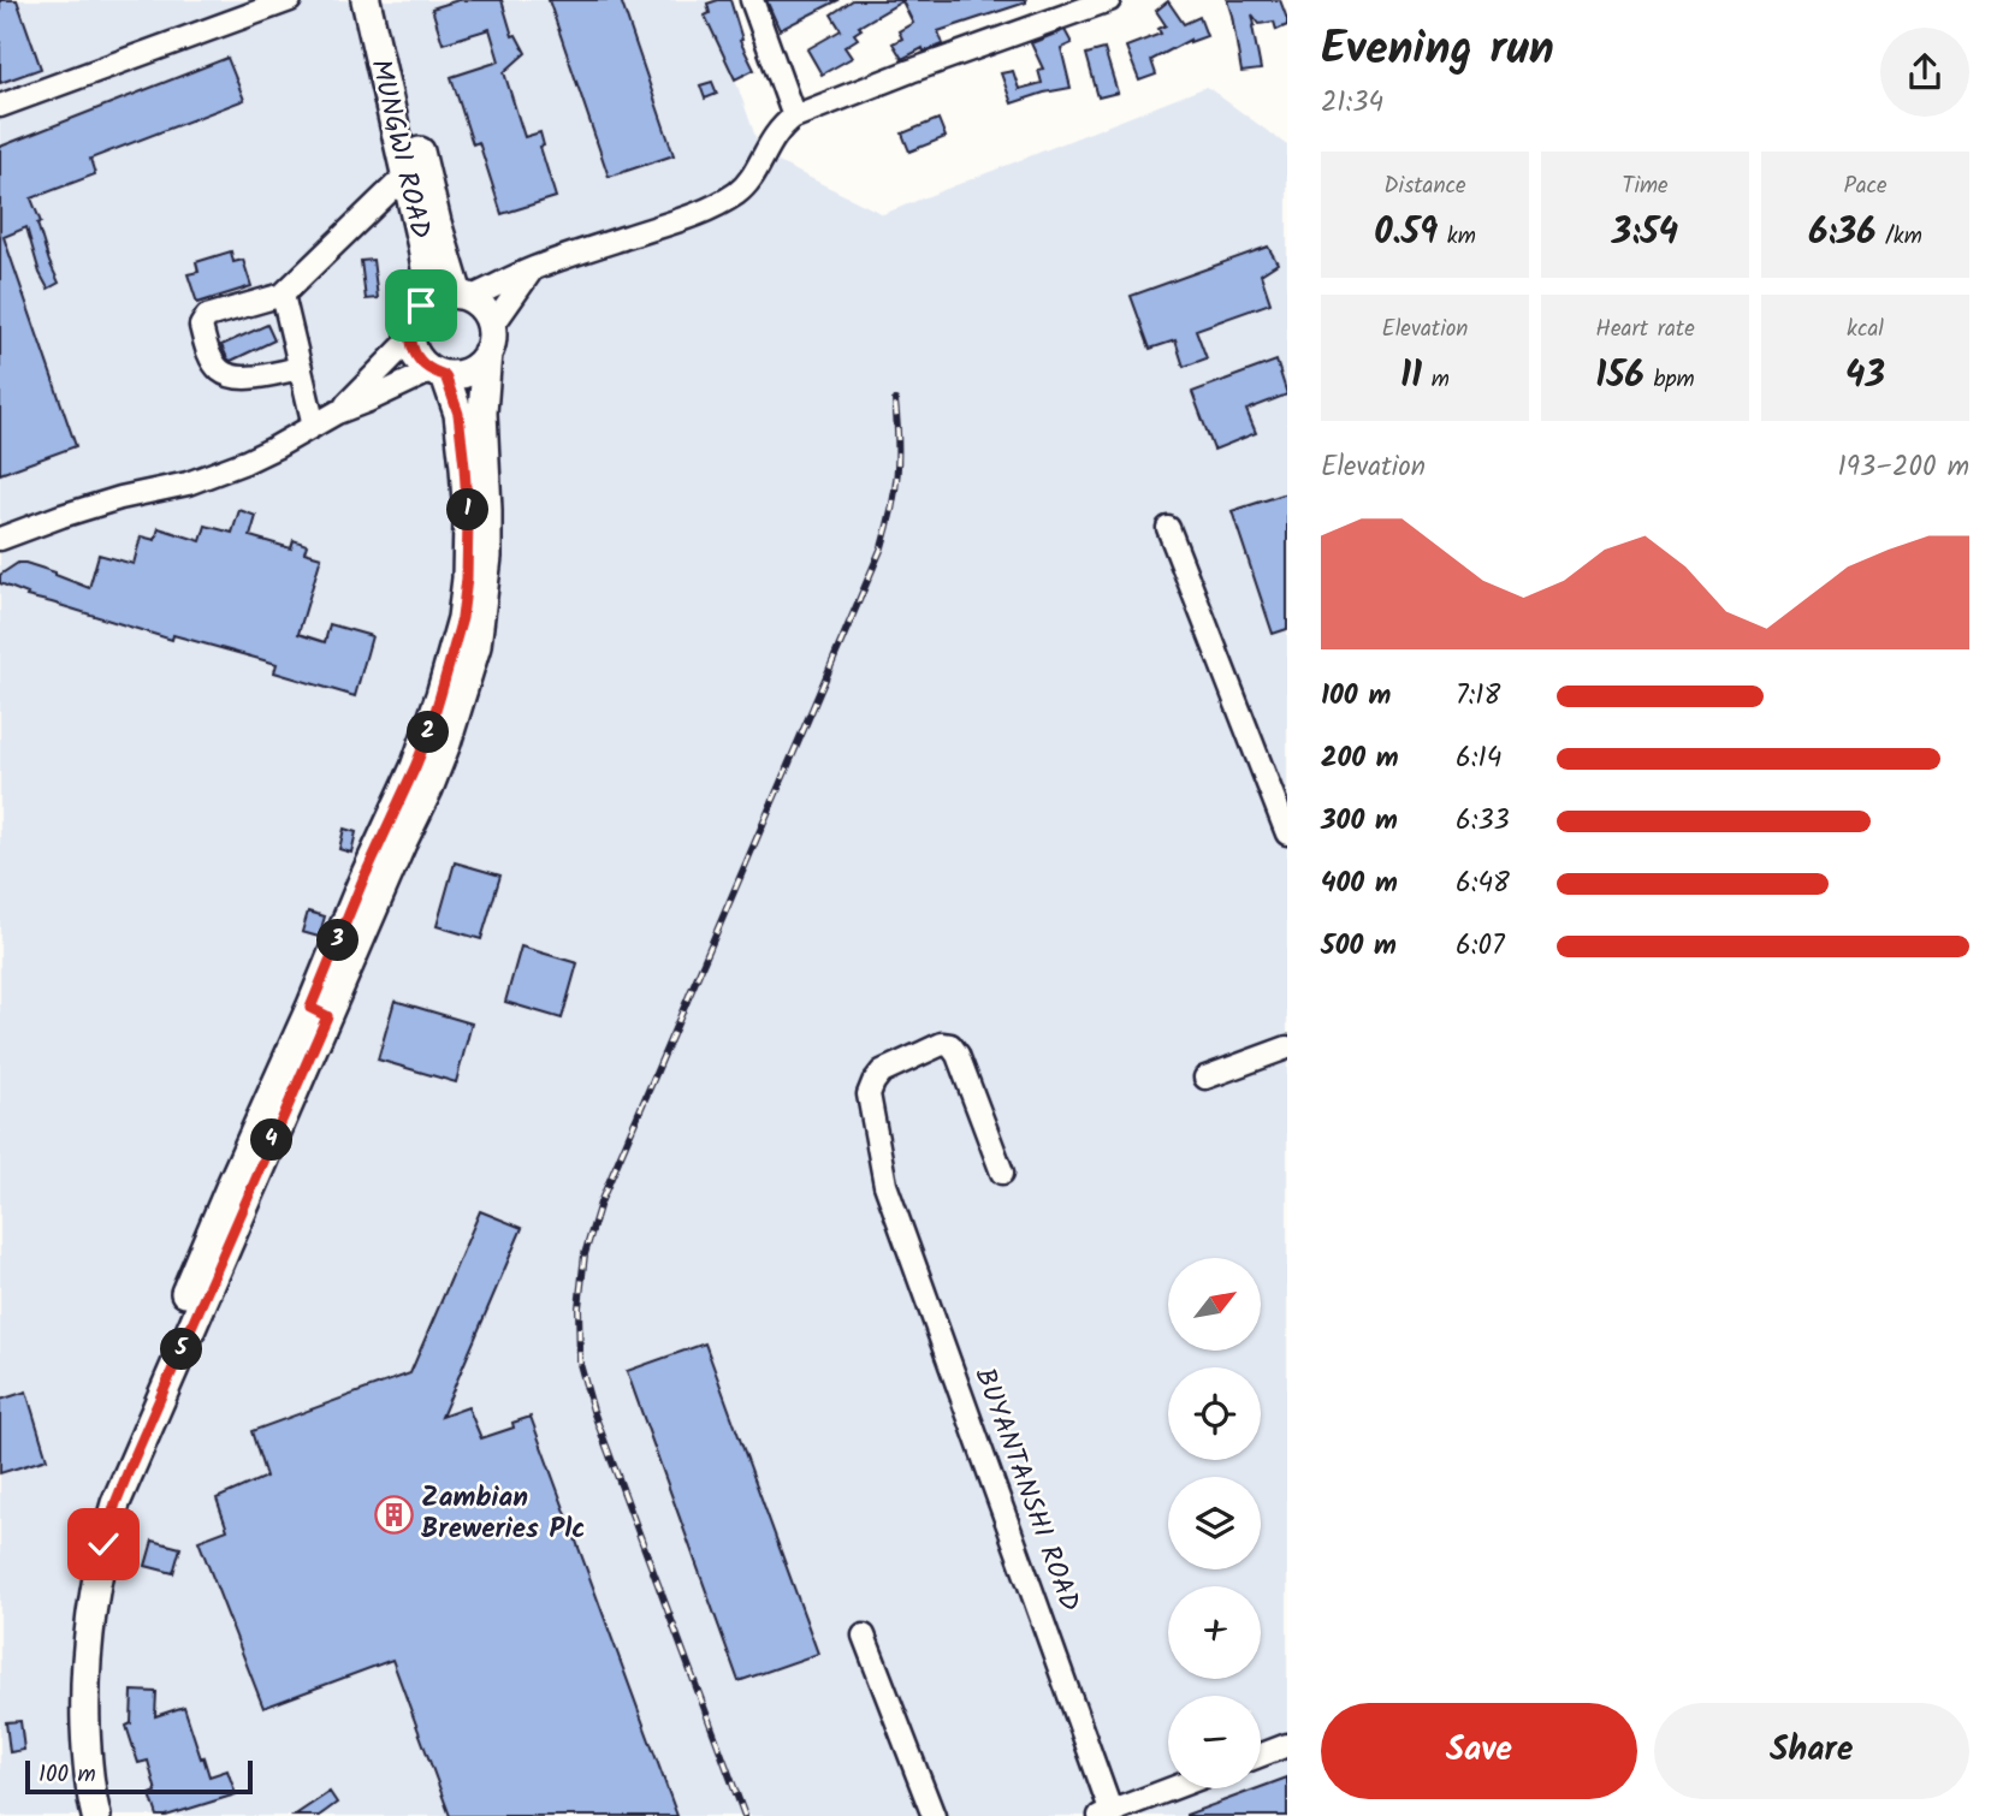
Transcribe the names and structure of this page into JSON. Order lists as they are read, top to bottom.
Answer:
{
  "streets": {
    "main road": ["MUNGWI ROAD"],
    "street": ["BUYANTANSHI ROAD"]
  },
  "places": {
    "building": ["Zambian Breweries Plc"]
  },
  "scale_bar": "100 m",
  "north": "top right",
  "page": {
    "heading": ["Evening run", "21:34"],
    "stats": [
      ["Distance", "0.59 km"],
      ["Time", "3:54"],
      ["Pace", "6:36 /km"],
      ["Elevation", "11 m"],
      ["Heart rate", "156 bpm"],
      ["kcal", "43"]
    ],
    "chart": ["Elevation", "193–200 m"],
    "pins": [
      "1",
      "2",
      "3",
      "4",
      "5"
    ],
    "list": [
      {
        "name": "100 m",
        "note": "7:18"
      },
      {
        "name": "200 m",
        "note": "6:14"
      },
      {
        "name": "300 m",
        "note": "6:33"
      },
      {
        "name": "400 m",
        "note": "6:48"
      },
      {
        "name": "500 m",
        "note": "6:07"
      }
    ],
    "map_buttons": ["+", "−"],
    "buttons": ["Save", "Share"],
    "scale": "100 m"
  }
}
